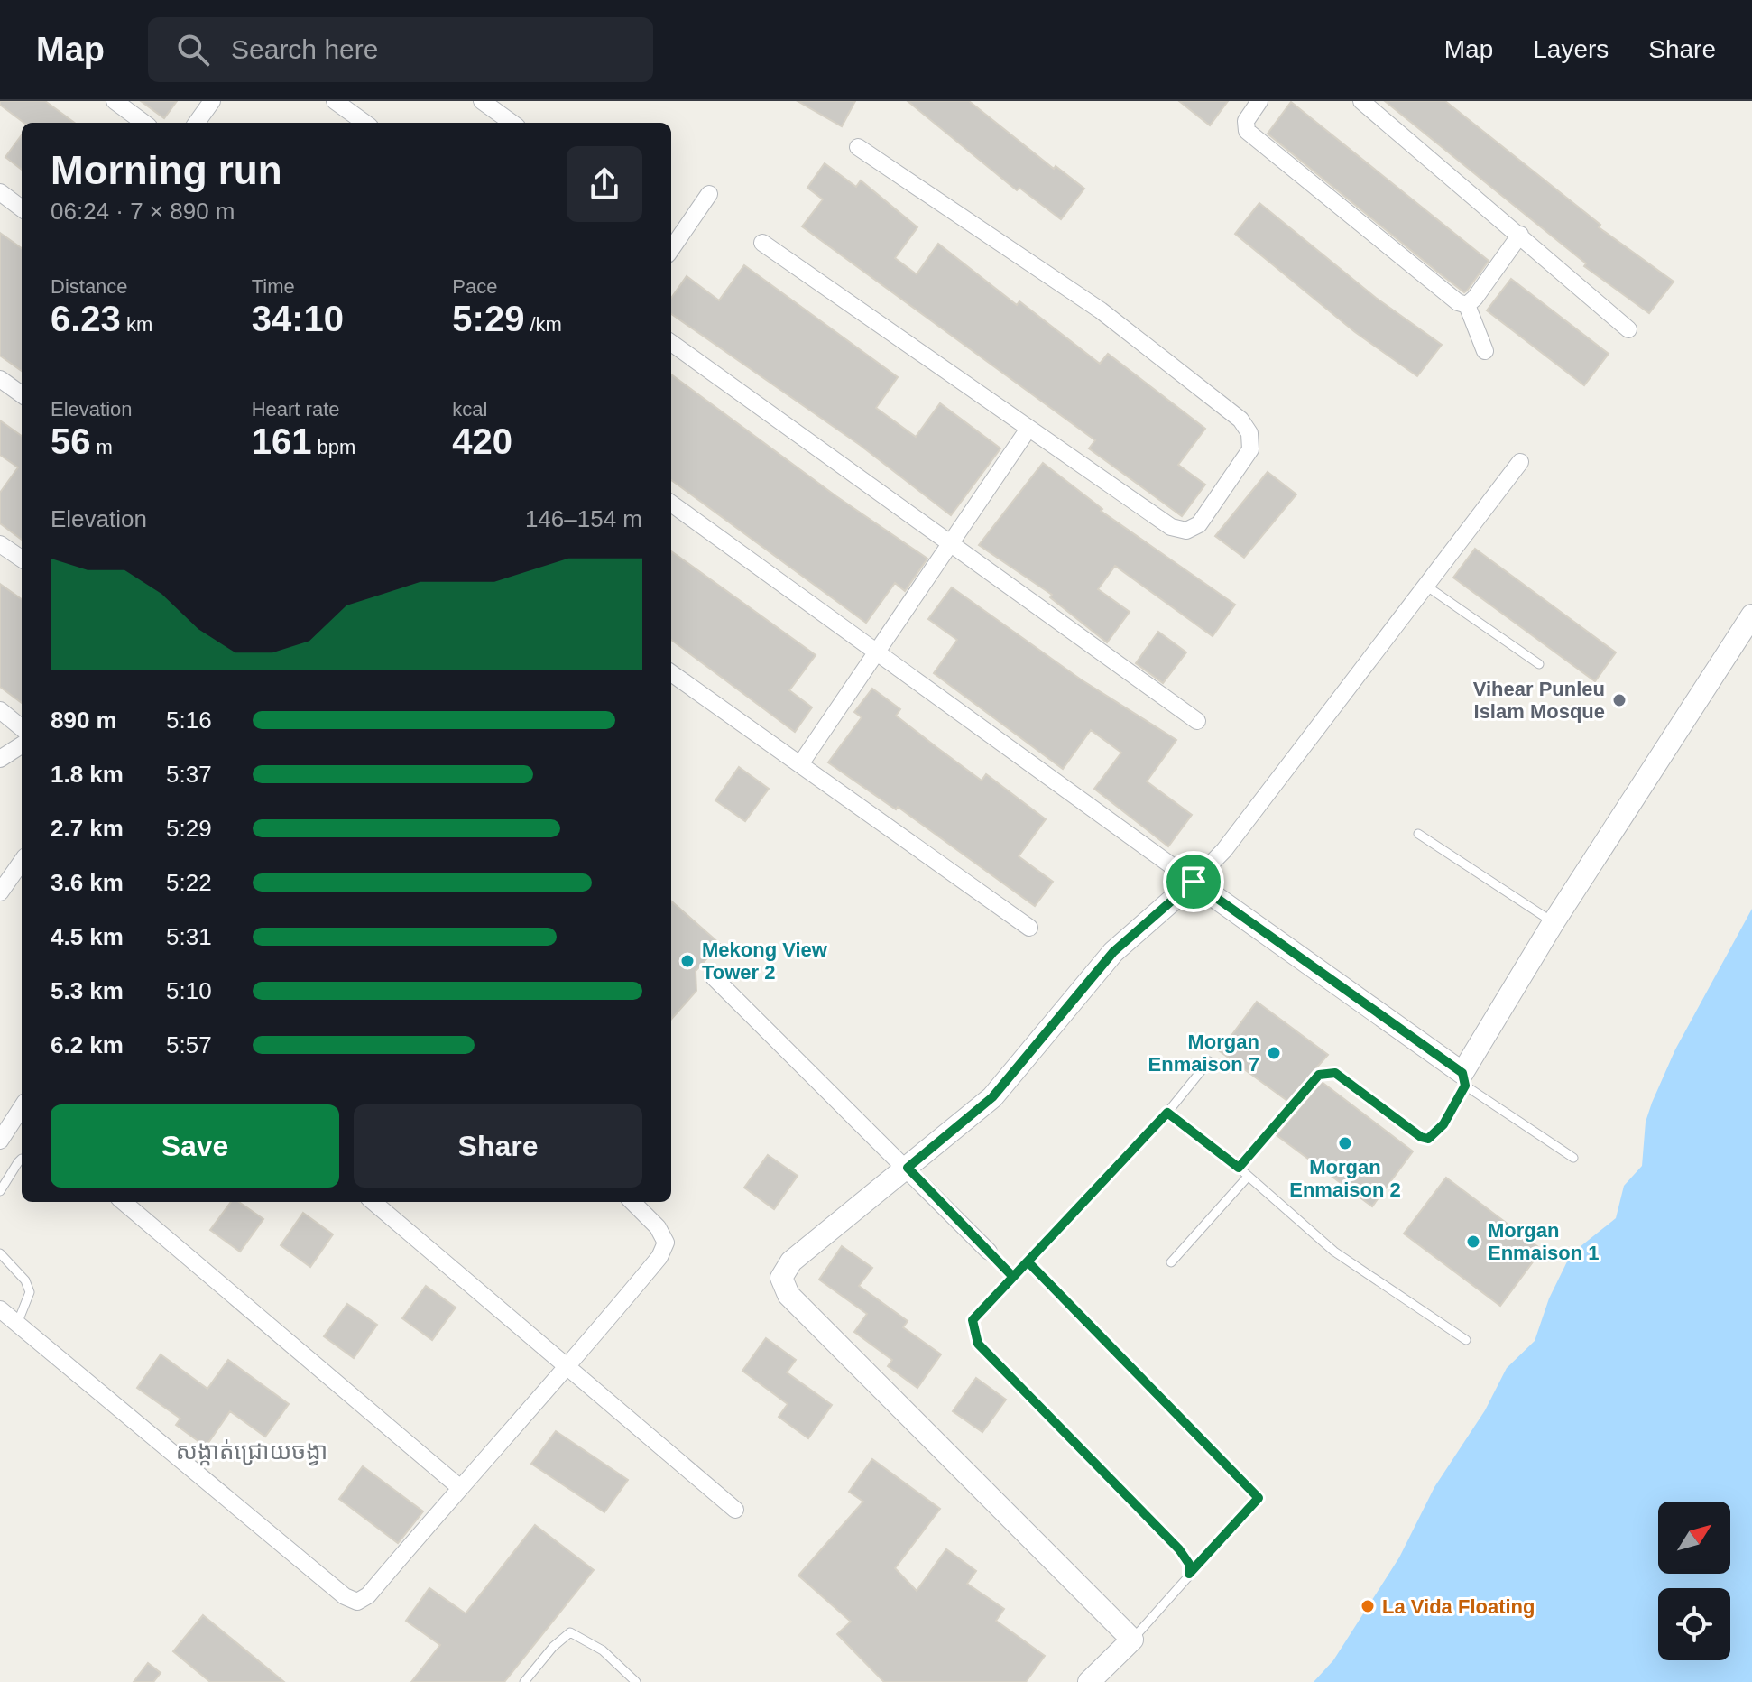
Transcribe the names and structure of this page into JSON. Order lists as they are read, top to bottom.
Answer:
{
  "districts": ["សង្កាត់ជ្រោយចង្វា"],
  "places": [
    "Vihear Punleu Islam Mosque",
    "Mekong View Tower 2",
    "Morgan Enmaison 7",
    "Morgan Enmaison 2",
    "Morgan Enmaison 1",
    "La Vida Floating"
  ],
  "north": "top right",
  "page": {
    "header": "Map",
    "search": "Search here",
    "nav": ["Map", "Layers", "Share"],
    "heading": ["Morning run", "06:24 · 7 × 890 m"],
    "stats": [
      ["Distance", "6.23 km"],
      ["Time", "34:10"],
      ["Pace", "5:29 /km"],
      ["Elevation", "56 m"],
      ["Heart rate", "161 bpm"],
      ["kcal", "420"]
    ],
    "chart": ["Elevation", "146–154 m"],
    "list": [
      {
        "name": "890 m",
        "note": "5:16"
      },
      {
        "name": "1.8 km",
        "note": "5:37"
      },
      {
        "name": "2.7 km",
        "note": "5:29"
      },
      {
        "name": "3.6 km",
        "note": "5:22"
      },
      {
        "name": "4.5 km",
        "note": "5:31"
      },
      {
        "name": "5.3 km",
        "note": "5:10"
      },
      {
        "name": "6.2 km",
        "note": "5:57"
      }
    ],
    "buttons": ["Save", "Share"]
  }
}
